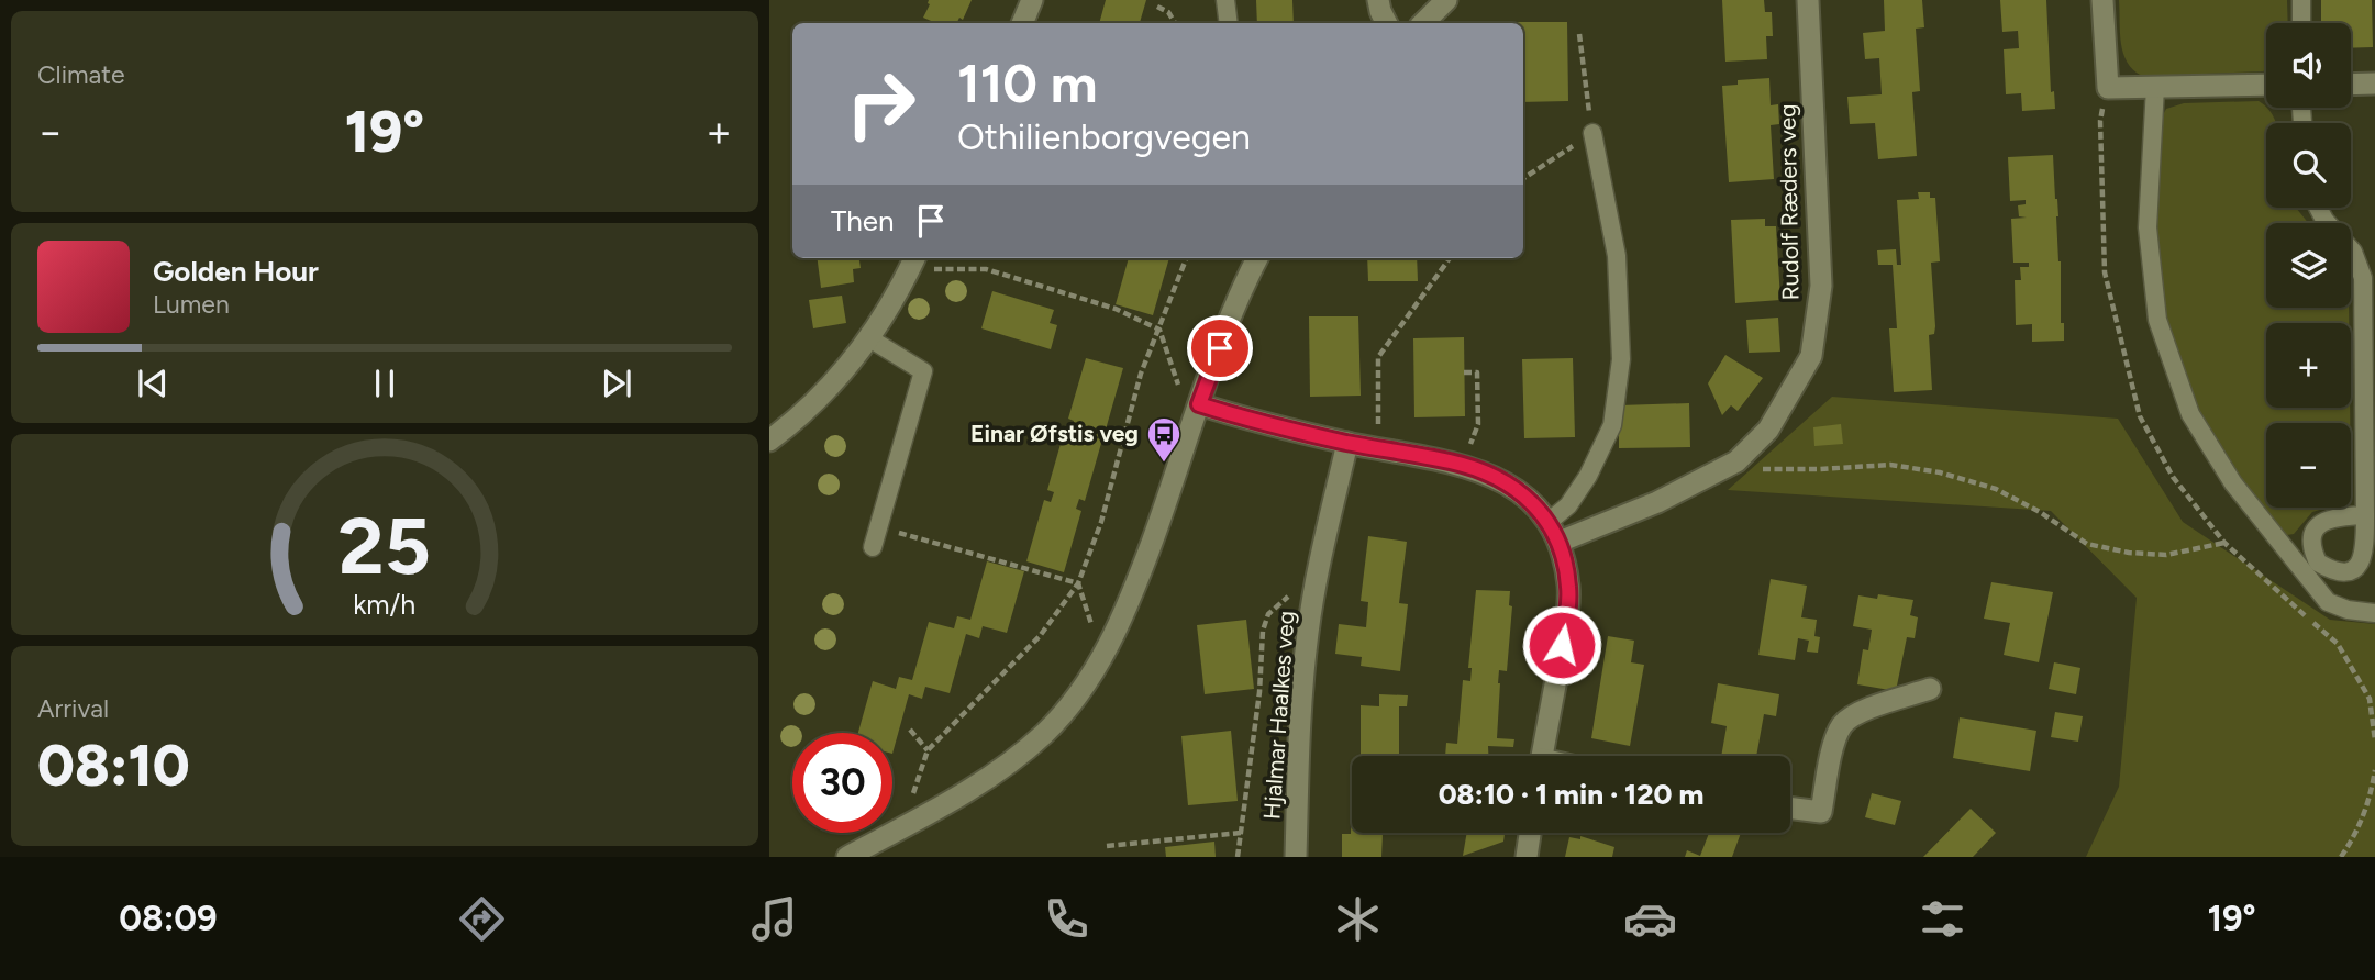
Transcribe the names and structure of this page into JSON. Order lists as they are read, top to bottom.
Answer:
{
  "streets": {
    "street": ["Rudolf Ræders veg", "Hjalmar Haalkes veg"]
  },
  "places": {
    "bus stop": ["Einar Øfstis veg"]
  },
  "page": {
    "tile": [
      "Climate",
      ["Arrival", "08:10"]
    ],
    "map_buttons": ["+", "−"],
    "turn": ["110 m", "Othilienborgvegen"],
    "heat": ["−", "19°", "+"],
    "then": "Then",
    "song": ["Golden Hour", "Lumen"],
    "limit": "30",
    "trip": "08:10 · 1 min · 120 m",
    "tabs": ["08:09", "19°"],
    "gauge": ["25", "km/h"]
  }
}
